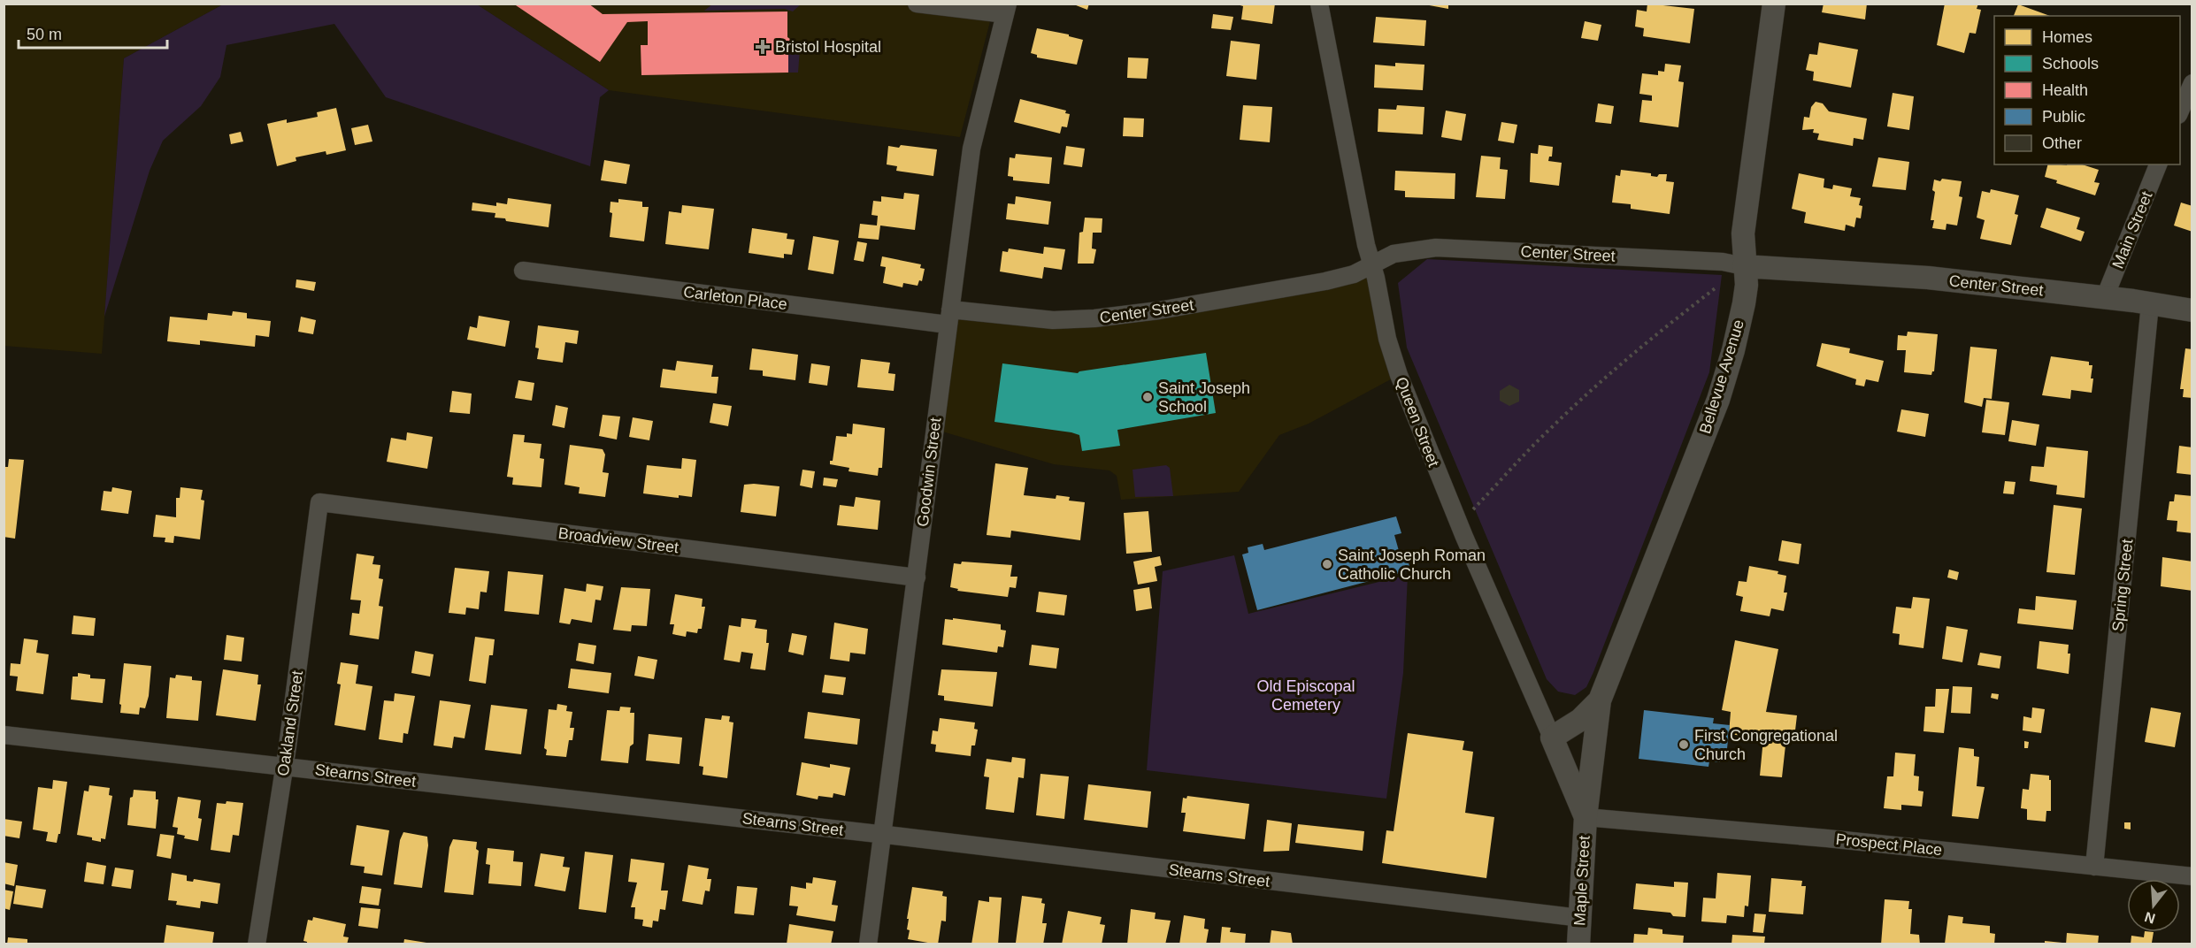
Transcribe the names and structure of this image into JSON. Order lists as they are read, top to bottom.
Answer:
{
  "streets": {
    "street": [
      "Main Street",
      "Center Street",
      "Carleton Place",
      "Bellevue Avenue",
      "Queen Street",
      "Goodwin Street",
      "Broadview Street",
      "Spring Street",
      "Oakland Street",
      "Stearns Street",
      "Prospect Place",
      "Maple Street"
    ]
  },
  "crossings": [
    ["Main Street", "Center Street"],
    ["Center Street", "Carleton Place"],
    ["Center Street", "Bellevue Avenue"],
    ["Center Street", "Queen Street"],
    ["Center Street", "Goodwin Street"],
    ["Center Street", "Spring Street"],
    ["Carleton Place", "Goodwin Street"],
    ["Bellevue Avenue", "Queen Street"],
    ["Bellevue Avenue", "Prospect Place"],
    ["Bellevue Avenue", "Maple Street"],
    ["Queen Street", "Prospect Place"],
    ["Queen Street", "Maple Street"],
    ["Goodwin Street", "Broadview Street"],
    ["Goodwin Street", "Stearns Street"],
    ["Broadview Street", "Oakland Street"],
    ["Spring Street", "Prospect Place"],
    ["Oakland Street", "Stearns Street"],
    ["Stearns Street", "Maple Street"],
    ["Prospect Place", "Maple Street"]
  ],
  "parks": ["Old Episcopal Cemetery"],
  "places": {
    "health": ["Bristol Hospital"],
    "other": ["Saint Joseph School", "Saint Joseph Roman Catholic Church", "First Congregational Church"]
  },
  "legend": [
    "Homes",
    "Schools",
    "Health",
    "Public",
    "Other"
  ],
  "scale_bar": "50 m",
  "north": "bottom"
}
